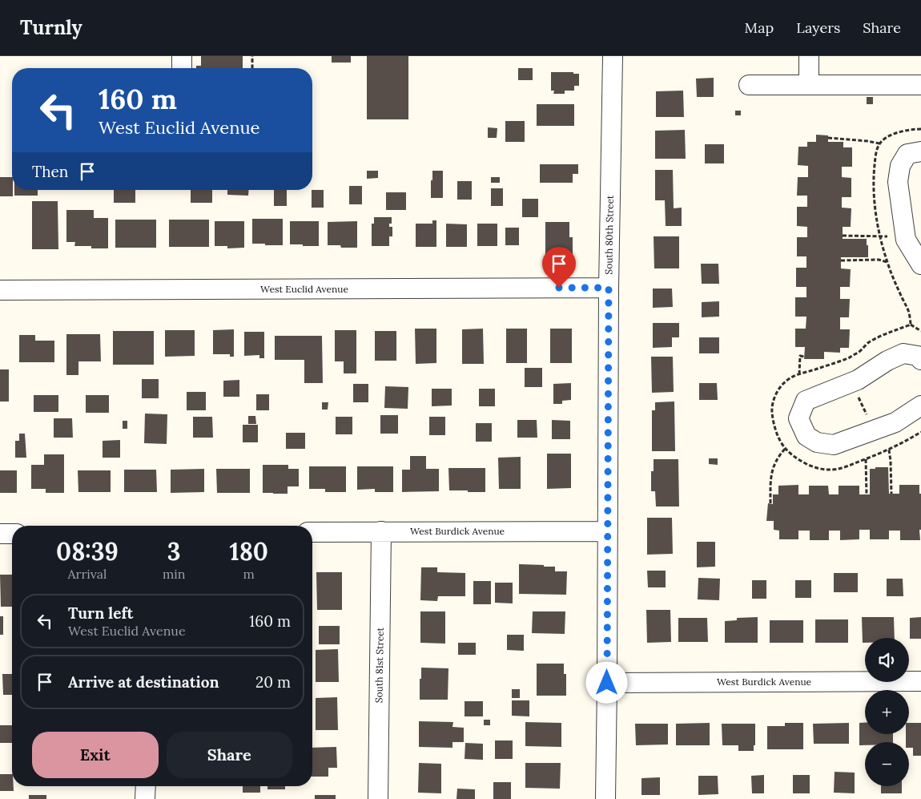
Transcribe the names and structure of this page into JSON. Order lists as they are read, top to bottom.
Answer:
{
  "streets": {
    "street": [
      "South 80th Street",
      "West Euclid Avenue",
      "West Burdick Avenue",
      "South 81st Street"
    ]
  },
  "crossings": [
    ["South 80th Street", "West Euclid Avenue"],
    ["South 80th Street", "West Burdick Avenue"],
    ["West Burdick Avenue", "South 81st Street"]
  ],
  "page": {
    "header": "Turnly",
    "nav": ["Map", "Layers", "Share"],
    "turn": ["160 m", "West Euclid Avenue"],
    "then": "Then",
    "eta": [
      "08:39",
      "Arrival",
      "3",
      "min",
      "180",
      "m"
    ],
    "list": [
      {
        "name": "Turn left",
        "note": "West Euclid Avenue",
        "value": "160 m"
      },
      {
        "name": "Arrive at destination",
        "value": "20 m"
      }
    ],
    "map_buttons": ["+", "−"],
    "buttons": ["Exit", "Share"]
  }
}
